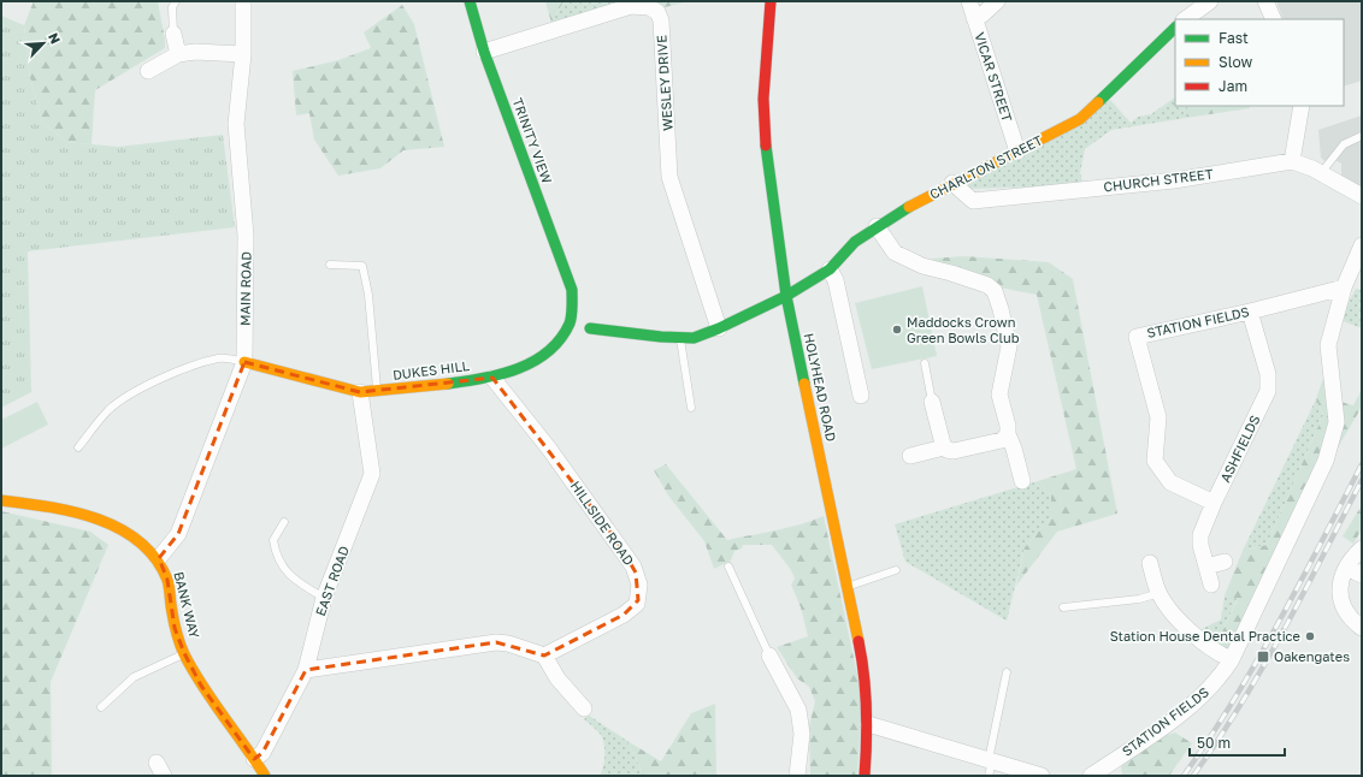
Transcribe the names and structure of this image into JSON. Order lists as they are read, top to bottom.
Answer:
{
  "streets": {
    "street": [
      "VICAR STREET",
      "WESLEY DRIVE",
      "TRINITY VIEW",
      "CHARLTON STREET",
      "CHURCH STREET",
      "MAIN ROAD",
      "STATION FIELDS",
      "DUKES HILL",
      "HOLYHEAD ROAD",
      "ASHFIELDS",
      "HILLSIDE ROAD",
      "EAST ROAD",
      "BANK WAY"
    ]
  },
  "crossings": [
    ["VICAR STREET", "CHARLTON STREET"],
    ["WESLEY DRIVE", "TRINITY VIEW"],
    ["TRINITY VIEW", "DUKES HILL"],
    ["CHARLTON STREET", "CHURCH STREET"],
    ["CHARLTON STREET", "HOLYHEAD ROAD"],
    ["MAIN ROAD", "DUKES HILL"],
    ["MAIN ROAD", "BANK WAY"],
    ["STATION FIELDS", "ASHFIELDS"],
    ["DUKES HILL", "HILLSIDE ROAD"],
    ["DUKES HILL", "EAST ROAD"],
    ["EAST ROAD", "BANK WAY"]
  ],
  "places": {
    "other": ["Maddocks Crown Green Bowls Club", "Station House Dental Practice"],
    "transit": ["Oakengates"]
  },
  "legend": ["Fast", "Slow", "Jam"],
  "scale_bar": "50 m",
  "north": "top right"
}
